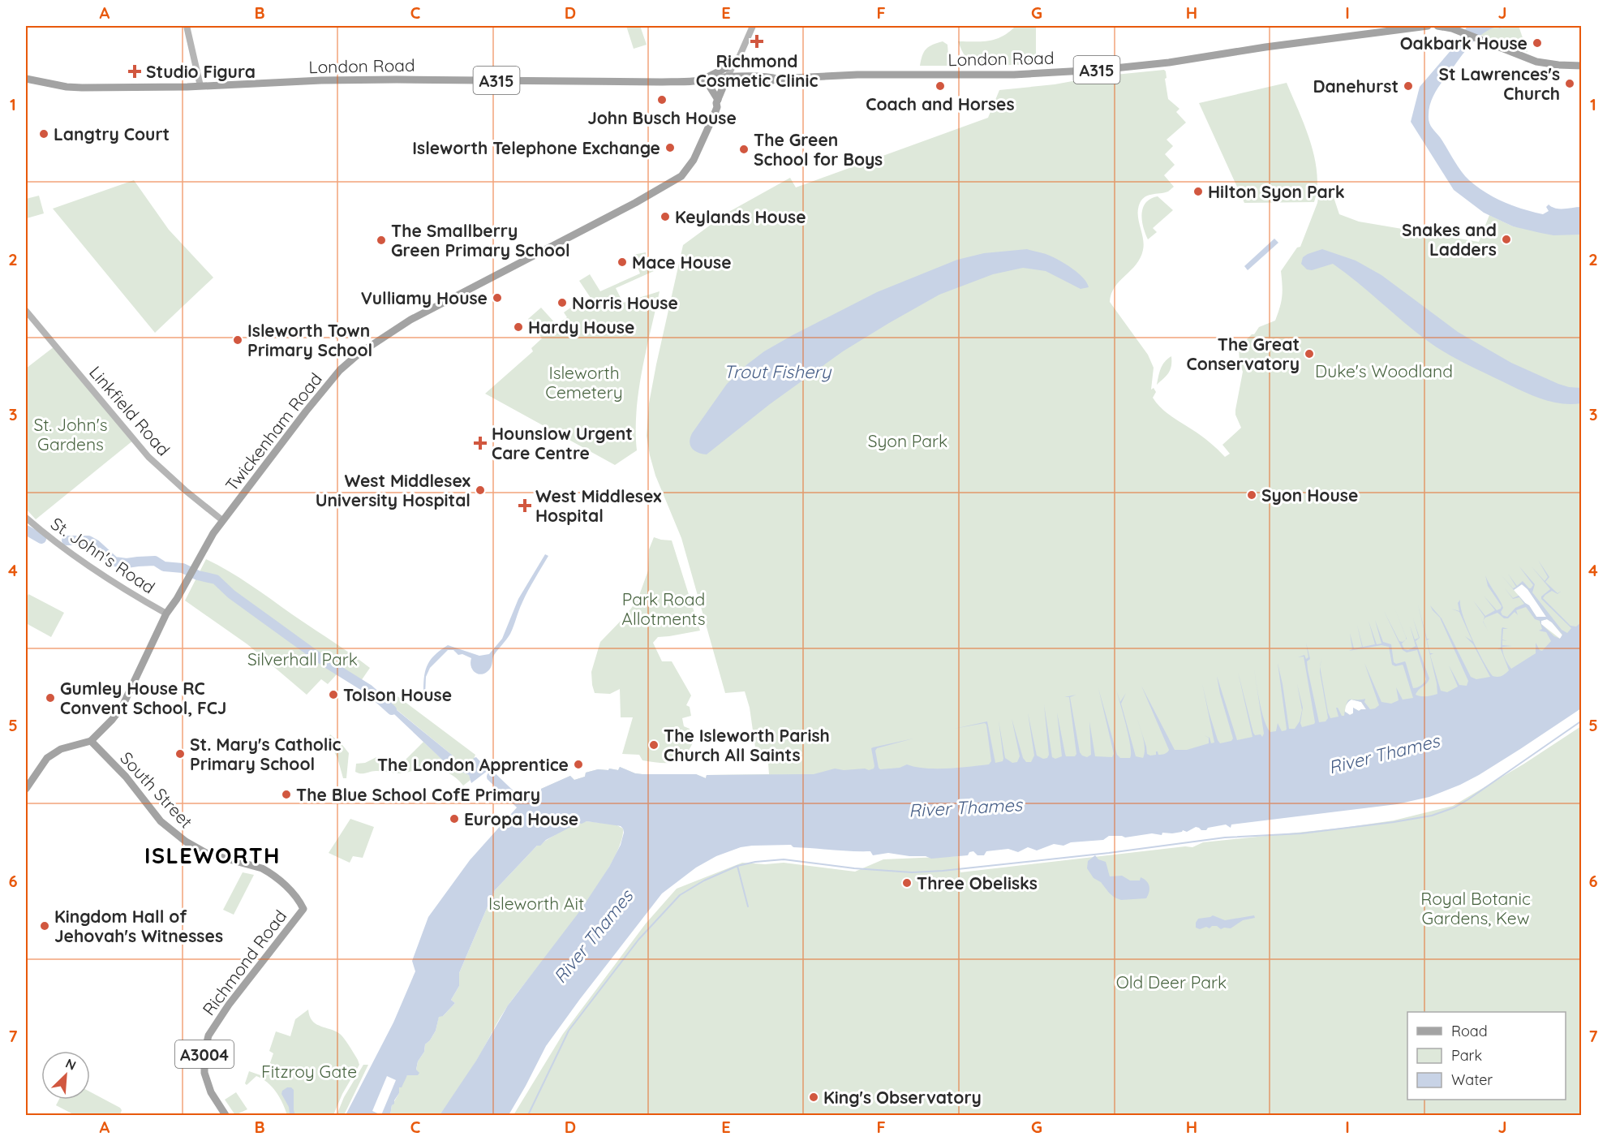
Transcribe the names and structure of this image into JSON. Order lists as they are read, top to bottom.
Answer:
{
  "streets": {
    "main road": [
      "London Road",
      "A315",
      "Twickenham Road",
      "South Street",
      "Richmond Road",
      "A3004"
    ],
    "street": ["Linkfield Road", "St. John's Road"]
  },
  "crossings": [
    ["London Road", "Twickenham Road"],
    ["Linkfield Road", "Twickenham Road"],
    ["Twickenham Road", "St. John's Road"],
    ["Twickenham Road", "South Street"],
    ["South Street", "Richmond Road"]
  ],
  "districts": ["ISLEWORTH"],
  "water": ["Trout Fishery", "River Thames"],
  "parks": [
    "Duke's Woodland",
    "Isleworth Cemetery",
    "St. John's Gardens",
    "Syon Park",
    "Park Road Allotments",
    "Silverhall Park",
    "Royal Botanic Gardens, Kew",
    "Isleworth Ait",
    "Old Deer Park",
    "Fitzroy Gate"
  ],
  "places": {
    "health": [
      "Richmond Cosmetic Clinic",
      "Studio Figura",
      "Hounslow Urgent Care Centre",
      "West Middlesex Hospital"
    ],
    "other": [
      "Oakbark House",
      "St Lawrences's Church",
      "Coach and Horses",
      "Danehurst",
      "John Busch House",
      "Langtry Court",
      "Isleworth Telephone Exchange",
      "The Green School for Boys",
      "Hilton Syon Park",
      "Keylands House",
      "Snakes and Ladders",
      "The Smallberry Green Primary School",
      "Mace House",
      "Vulliamy House",
      "Norris House",
      "Hardy House",
      "Isleworth Town Primary School",
      "The Great Conservatory",
      "West Middlesex University Hospital",
      "Syon House",
      "Tolson House",
      "Gumley House RC Convent School, FCJ",
      "The Isleworth Parish Church All Saints",
      "St. Mary's Catholic Primary School",
      "The London Apprentice",
      "The Blue School CofE Primary",
      "Europa House",
      "Three Obelisks",
      "Kingdom Hall of Jehovah's Witnesses",
      "King's Observatory"
    ]
  },
  "legend": ["Road", "Park", "Water"],
  "north": "top right",
  "grid": {
    "columns": [
      "A",
      "B",
      "C",
      "D",
      "E",
      "F",
      "G",
      "H",
      "I",
      "J"
    ],
    "rows": [
      "1",
      "2",
      "3",
      "4",
      "5",
      "6",
      "7"
    ]
  }
}
